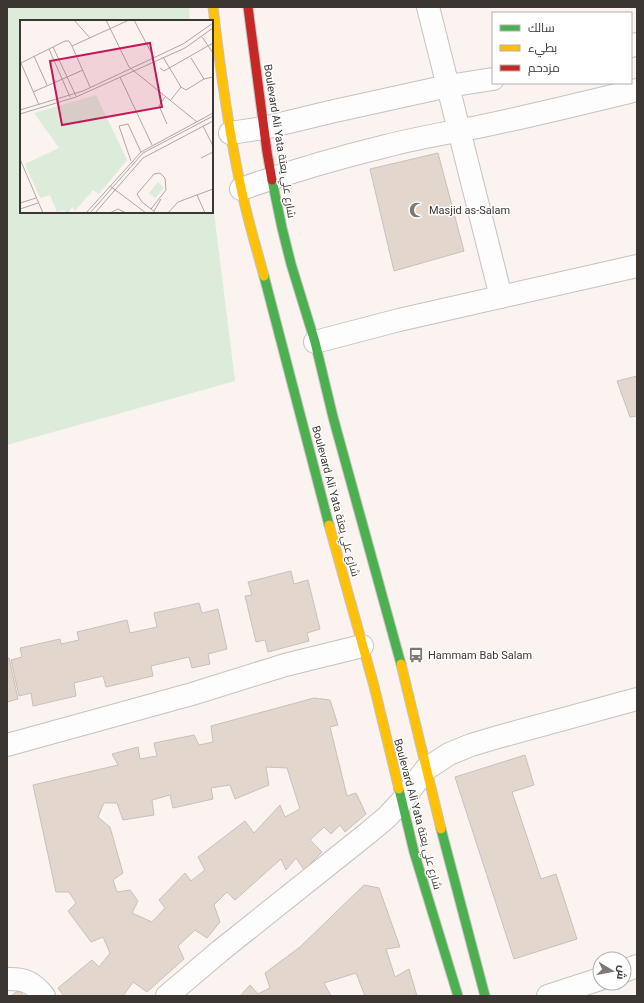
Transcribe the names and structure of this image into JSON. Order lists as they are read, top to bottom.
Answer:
{
  "streets": {
    "street": ["Boulevard Ali Yata شارع علي يعتة"]
  },
  "places": {
    "mosque": ["Masjid as-Salam"],
    "bus stop": ["Hammam Bab Salam"]
  },
  "legend": ["سالك", "بطيء", "مزدحم"],
  "north": "right"
}
